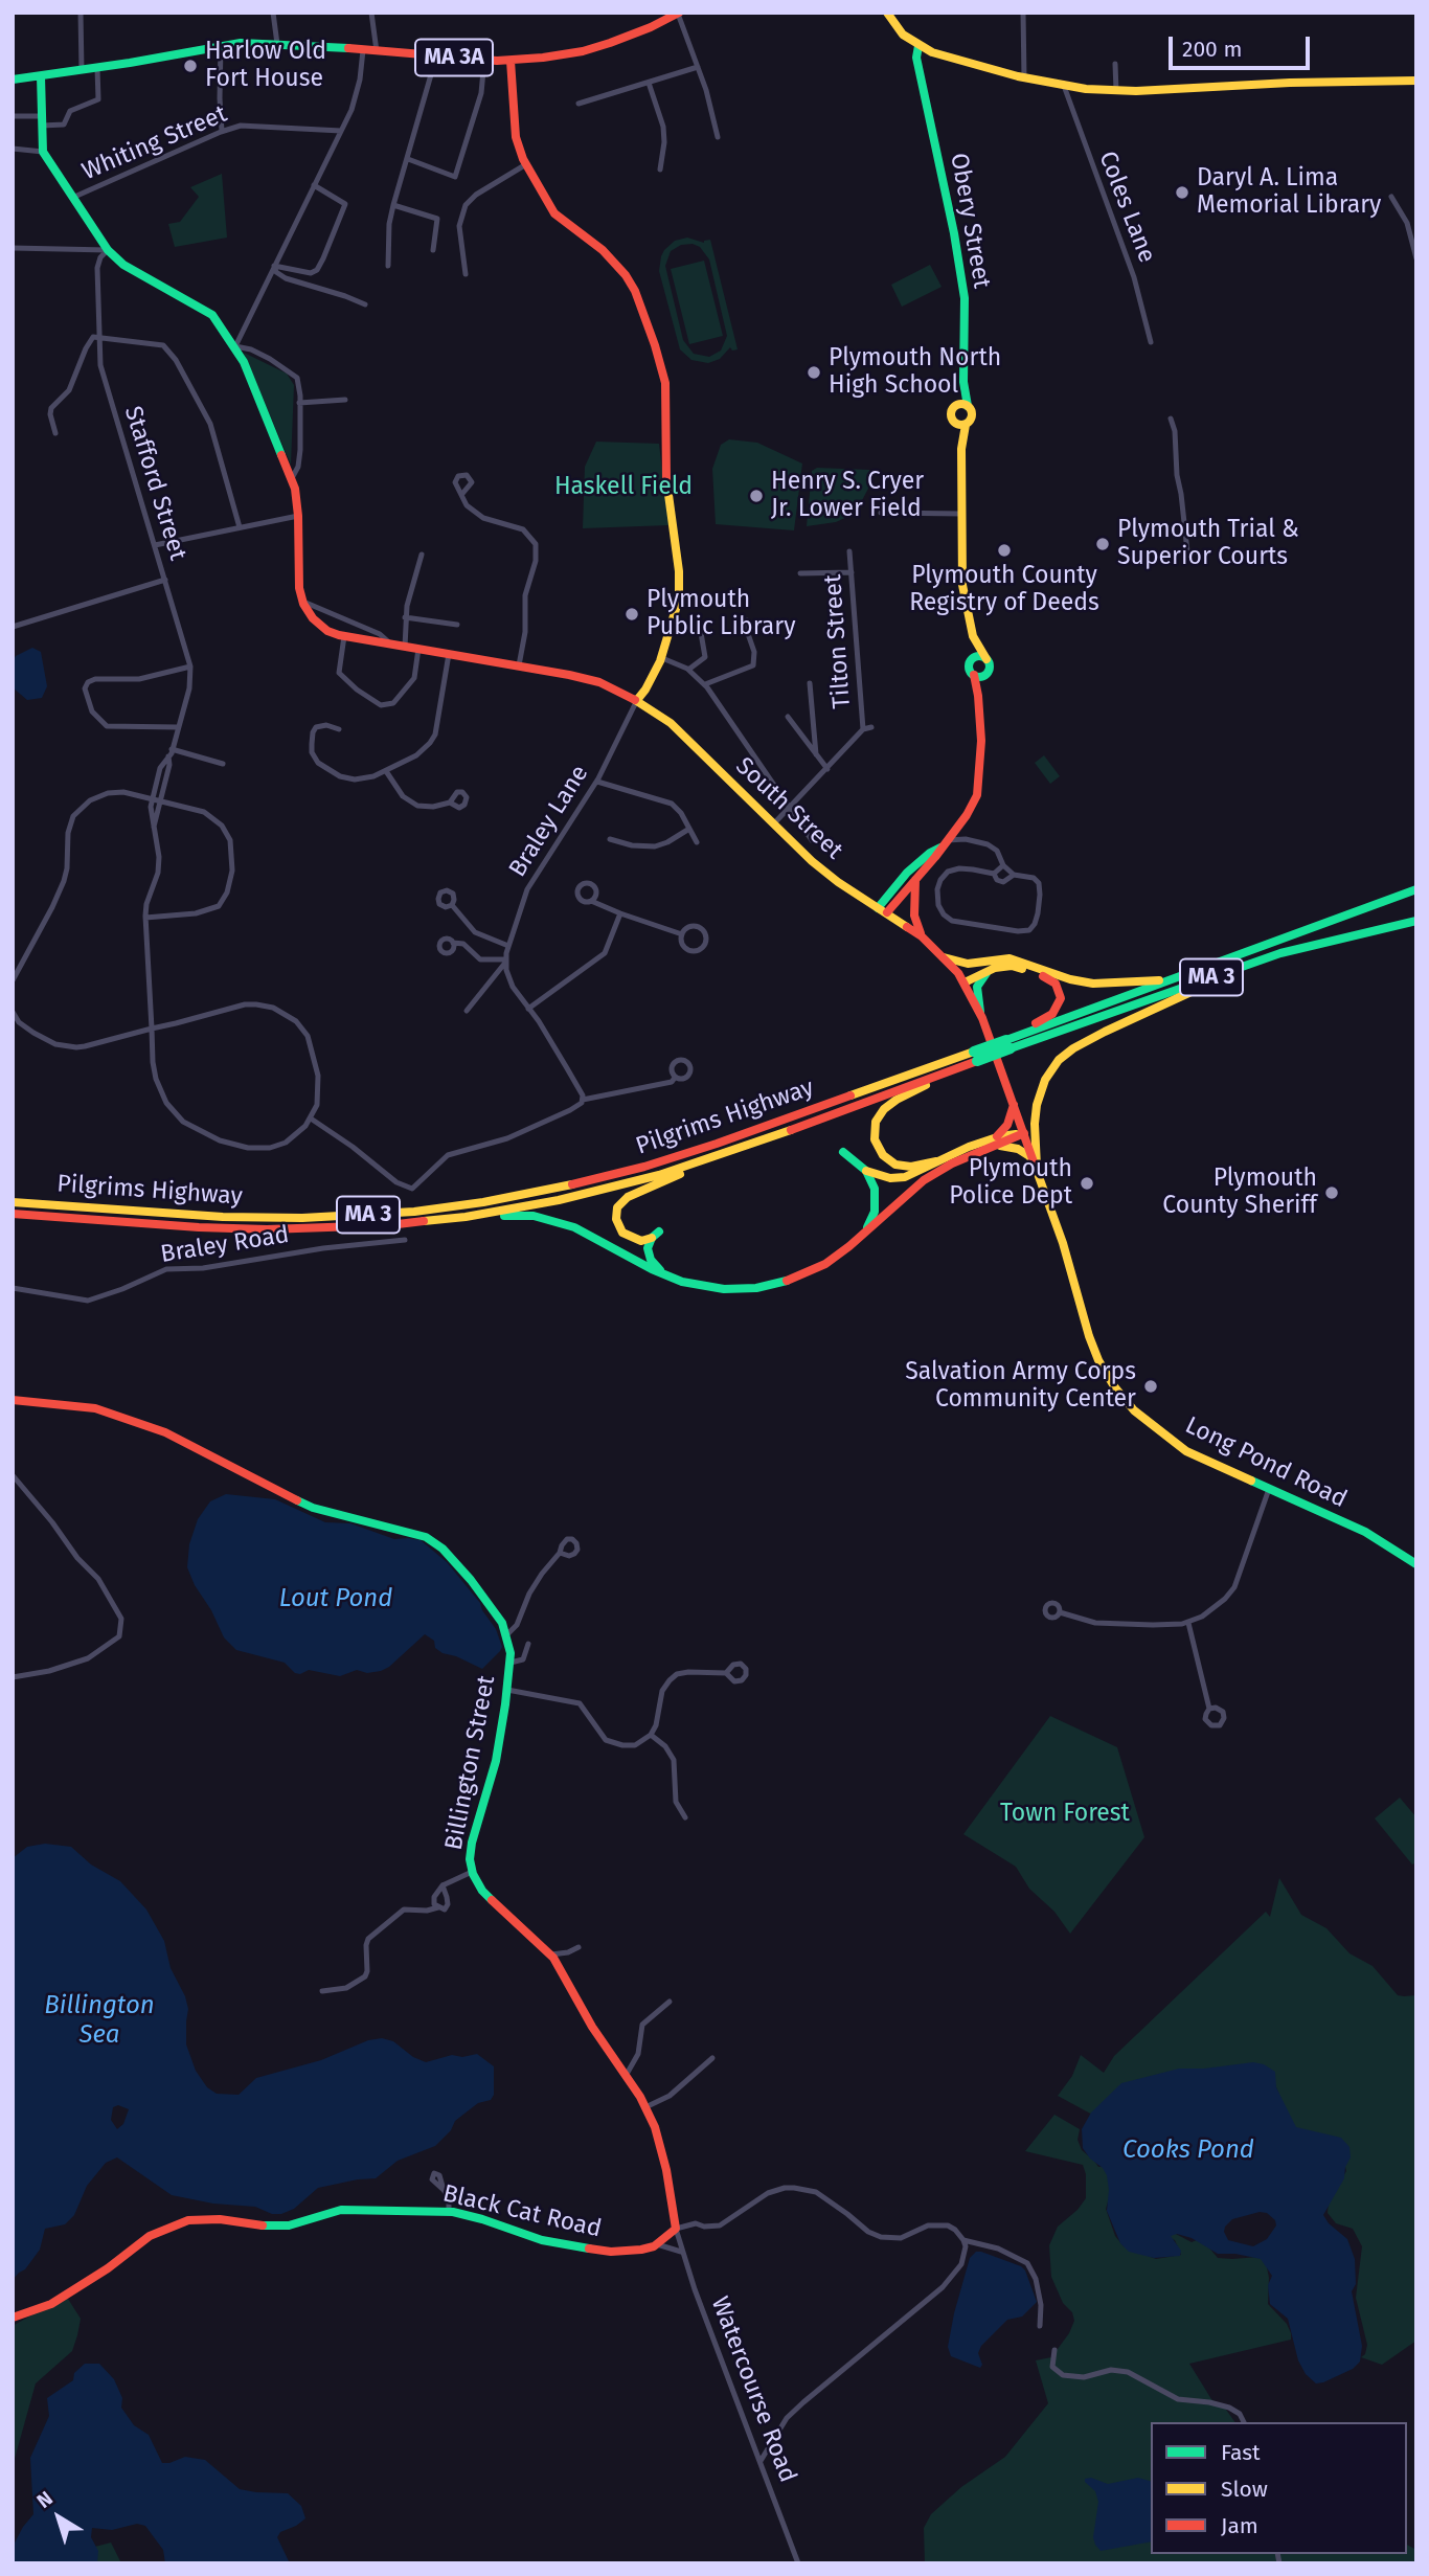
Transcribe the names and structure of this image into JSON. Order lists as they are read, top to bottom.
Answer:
{
  "streets": {
    "main road": [
      "MA 3A",
      "Obery Street",
      "South Street",
      "MA 3",
      "Pilgrims Highway",
      "Long Pond Road",
      "Billington Street",
      "Black Cat Road"
    ],
    "street": [
      "Whiting Street",
      "Coles Lane",
      "Stafford Street",
      "Tilton Street",
      "Braley Lane",
      "Braley Road",
      "Watercourse Road"
    ]
  },
  "crossings": [
    ["Obery Street", "South Street"],
    ["South Street", "Braley Lane"],
    ["South Street", "Long Pond Road"],
    ["Billington Street", "Black Cat Road"],
    ["Billington Street", "Watercourse Road"],
    ["Black Cat Road", "Watercourse Road"]
  ],
  "water": ["Lout Pond", "Billington Sea", "Cooks Pond"],
  "parks": ["Haskell Field", "Town Forest"],
  "places": [
    "Harlow Old Fort House",
    "Daryl A. Lima Memorial Library",
    "Plymouth North High School",
    "Henry S. Cryer Jr. Lower Field",
    "Plymouth Trial & Superior Courts",
    "Plymouth County Registry of Deeds",
    "Plymouth Public Library",
    "Plymouth Police Dept",
    "Plymouth County Sheriff",
    "Salvation Army Corps Community Center"
  ],
  "legend": ["Fast", "Slow", "Jam"],
  "scale_bar": "200 m",
  "north": "top left"
}
